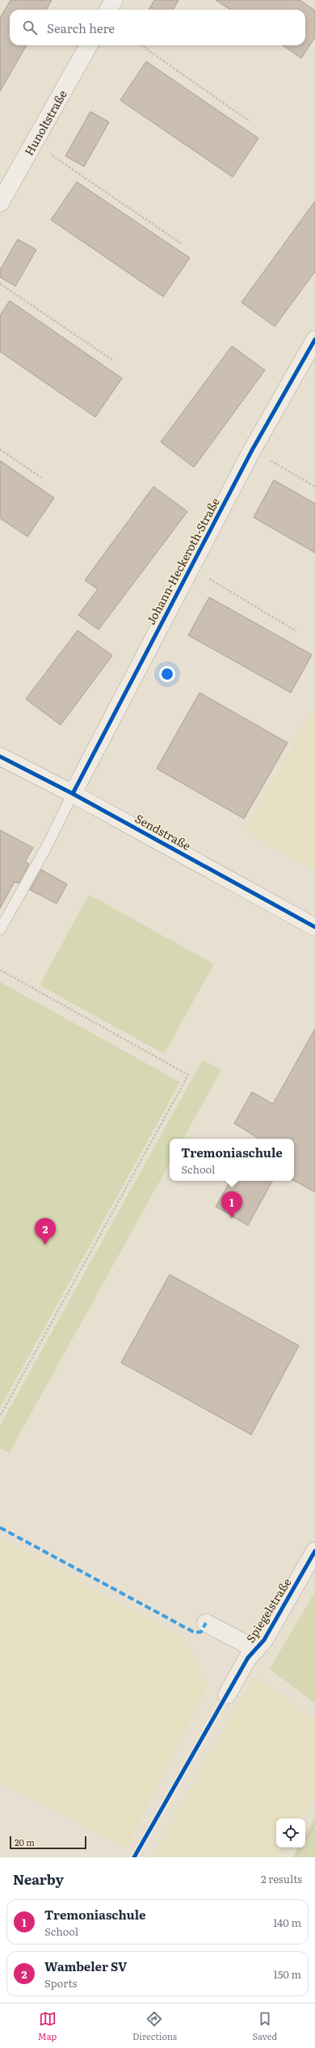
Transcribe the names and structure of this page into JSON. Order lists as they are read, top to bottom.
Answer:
{
  "streets": {
    "street": [
      "Hunoltstraße",
      "Johann-Heckeroth-Straße",
      "Sendstraße",
      "Spiegelstraße"
    ]
  },
  "crossings": [
    ["Johann-Heckeroth-Straße", "Sendstraße"]
  ],
  "scale_bar": "20 m",
  "page": {
    "search": "Search here",
    "popup": ["Tremoniaschule", "School"],
    "pins": ["1", "2"],
    "scale": "20 m",
    "heading": ["Nearby", "2 results"],
    "list": [
      {
        "mark": "1",
        "name": "Tremoniaschule",
        "note": "School",
        "value": "140 m"
      },
      {
        "mark": "2",
        "name": "Wambeler SV",
        "note": "Sports",
        "value": "150 m"
      }
    ],
    "nav": ["Map", "Directions", "Saved"]
  }
}
